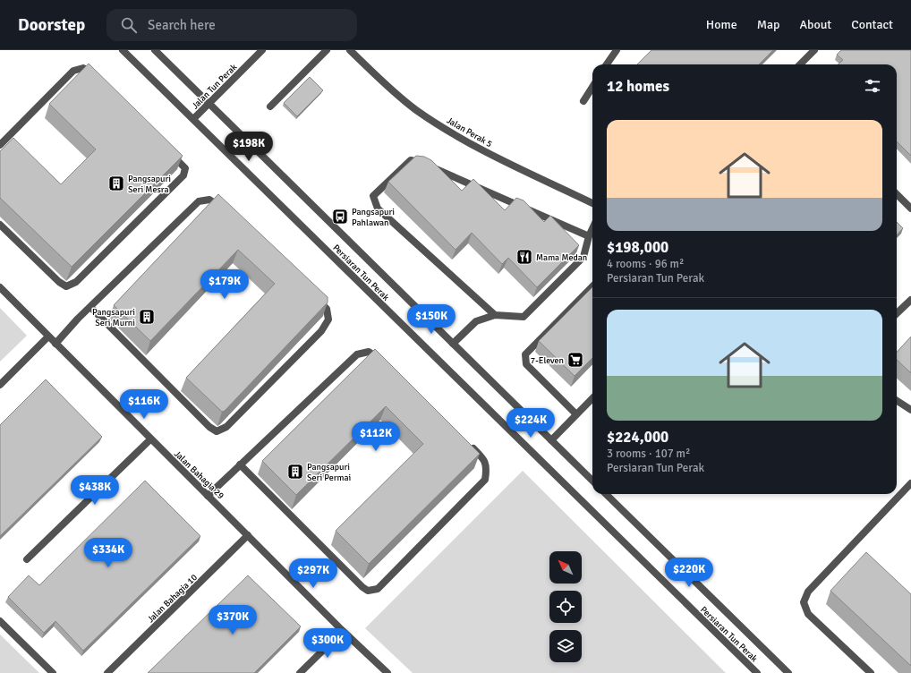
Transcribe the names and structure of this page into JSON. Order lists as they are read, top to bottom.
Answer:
{
  "streets": {
    "street": [
      "Jalan Tun Perak",
      "Jalan Perak 5",
      "Persiaran Tun Perak",
      "Jalan Bahagia 29",
      "Jalan Bahagia 10"
    ]
  },
  "crossings": [
    ["Jalan Tun Perak", "Persiaran Tun Perak"],
    ["Jalan Bahagia 29", "Jalan Bahagia 10"]
  ],
  "places": {
    "building": ["Pangsapuri Seri Mesra", "Pangsapuri Seri Murni", "Pangsapuri Seri Permai"],
    "bus stop": ["Pangsapuri Pahlawan"],
    "restaurant": ["Mama Medan"],
    "supermarket": ["7-Eleven"]
  },
  "north": "top left",
  "page": {
    "header": "Doorstep",
    "search": "Search here",
    "nav": [
      "Home",
      "Map",
      "About",
      "Contact"
    ],
    "heading": "12 homes",
    "list": [
      {
        "name": "$198,000",
        "note": "4 rooms · 96 m² · Persiaran Tun Perak"
      },
      {
        "name": "$224,000",
        "note": "3 rooms · 107 m² · Persiaran Tun Perak"
      }
    ],
    "price": [
      "$198K",
      "$179K",
      "$150K",
      "$116K",
      "$224K",
      "$112K",
      "$438K",
      "$334K",
      "$220K",
      "$297K",
      "$370K",
      "$300K"
    ]
  }
}
